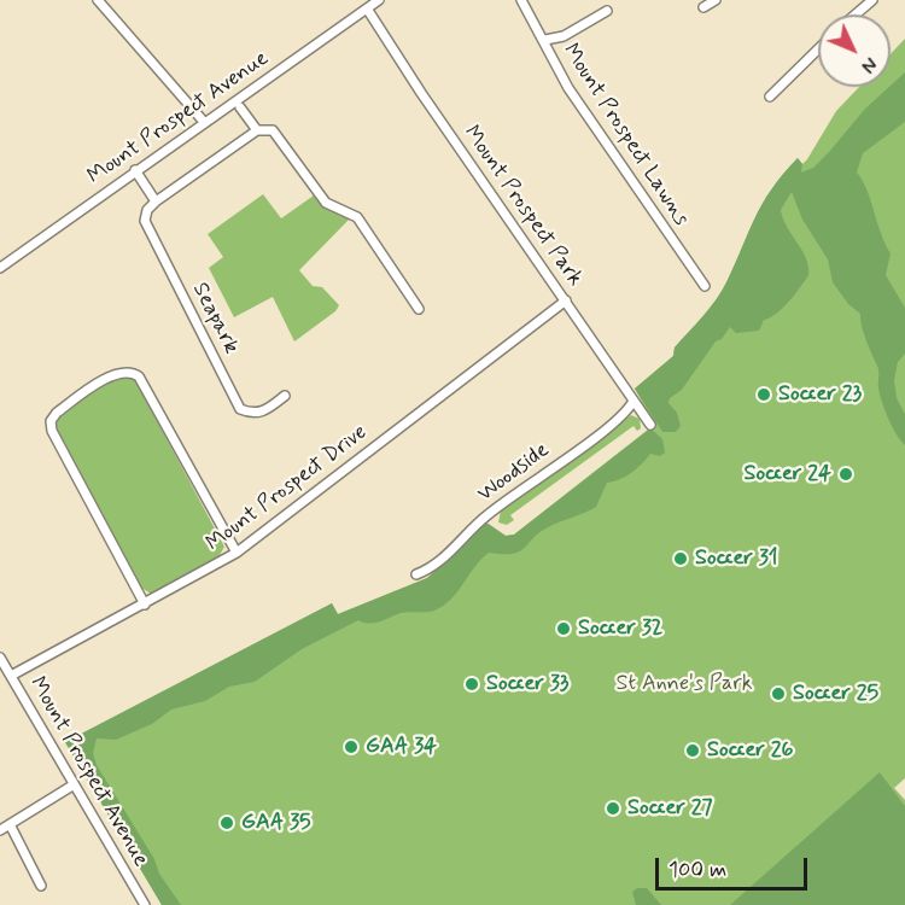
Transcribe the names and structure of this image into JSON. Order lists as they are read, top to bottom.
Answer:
{
  "streets": {
    "street": [
      "Mount Prospect Avenue",
      "Mount Prospect Lawns",
      "Mount Prospect Park",
      "Seapark",
      "Woodside",
      "Mount Prospect Drive"
    ]
  },
  "crossings": [
    ["Mount Prospect Avenue", "Mount Prospect Park"],
    ["Mount Prospect Avenue", "Mount Prospect Drive"],
    ["Mount Prospect Park", "Woodside"],
    ["Mount Prospect Park", "Mount Prospect Drive"]
  ],
  "parks": ["St Anne's Park"],
  "places": [
    "Soccer 23",
    "Soccer 24",
    "Soccer 31",
    "Soccer 32",
    "Soccer 33",
    "Soccer 25",
    "GAA 34",
    "Soccer 26",
    "Soccer 27",
    "GAA 35"
  ],
  "scale_bar": "100 m",
  "north": "bottom right"
}
